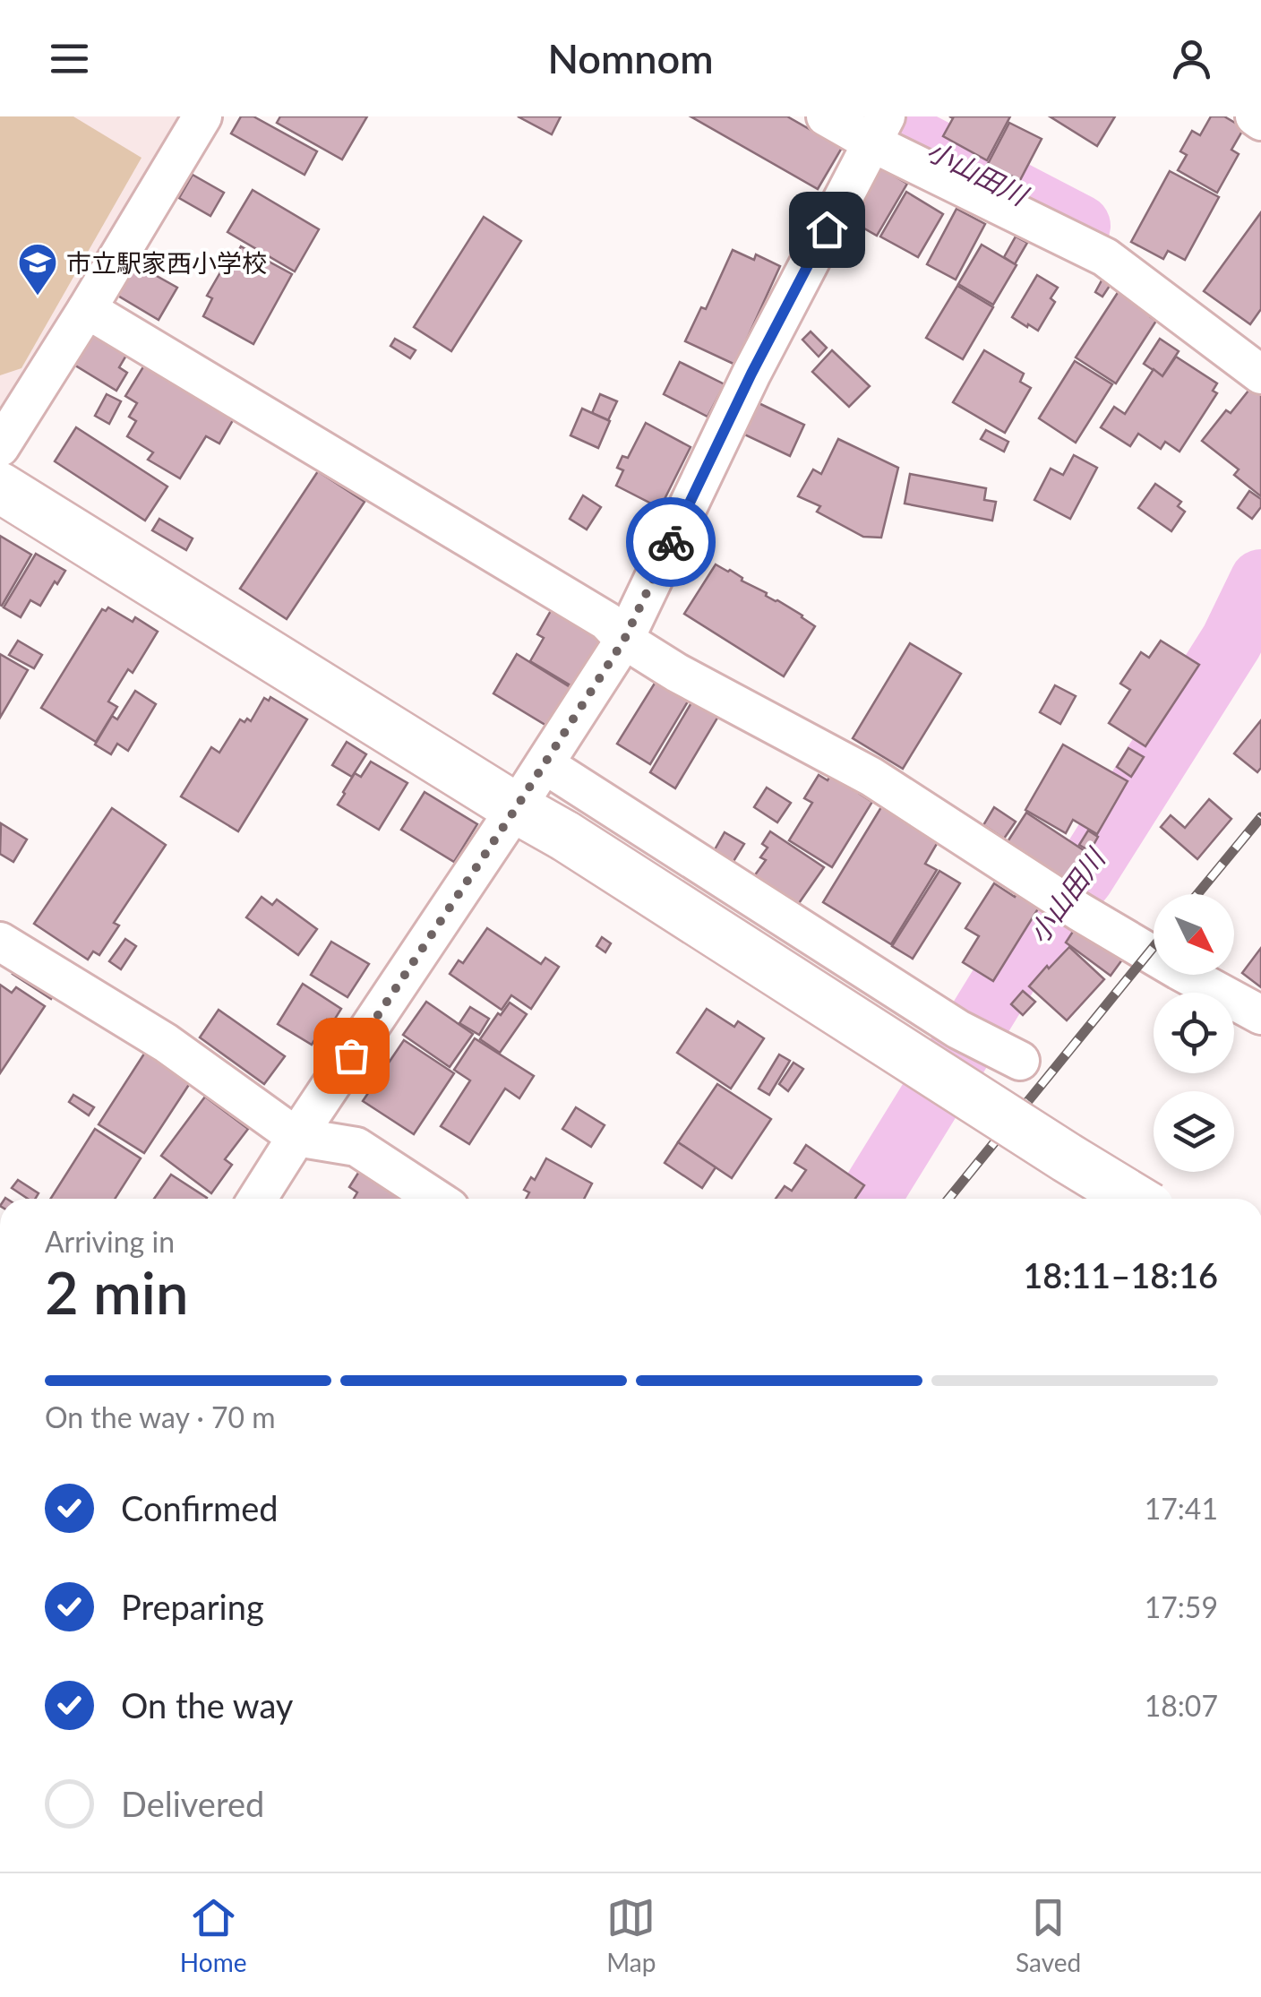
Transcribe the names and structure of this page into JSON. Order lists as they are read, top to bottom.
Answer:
{
  "water": ["小山田川"],
  "places": {
    "school or university": ["市立駅家西小学校"]
  },
  "north": "bottom right",
  "page": {
    "header": "Nomnom",
    "heading": ["2 min", "Arriving in", "18:11–18:16"],
    "bar": "On the way · 70 m",
    "list": [
      ["Confirmed", "17:41"],
      ["Preparing", "17:59"],
      ["On the way", "18:07"],
      "Delivered"
    ],
    "tabs": ["Home", "Map", "Saved"]
  }
}
